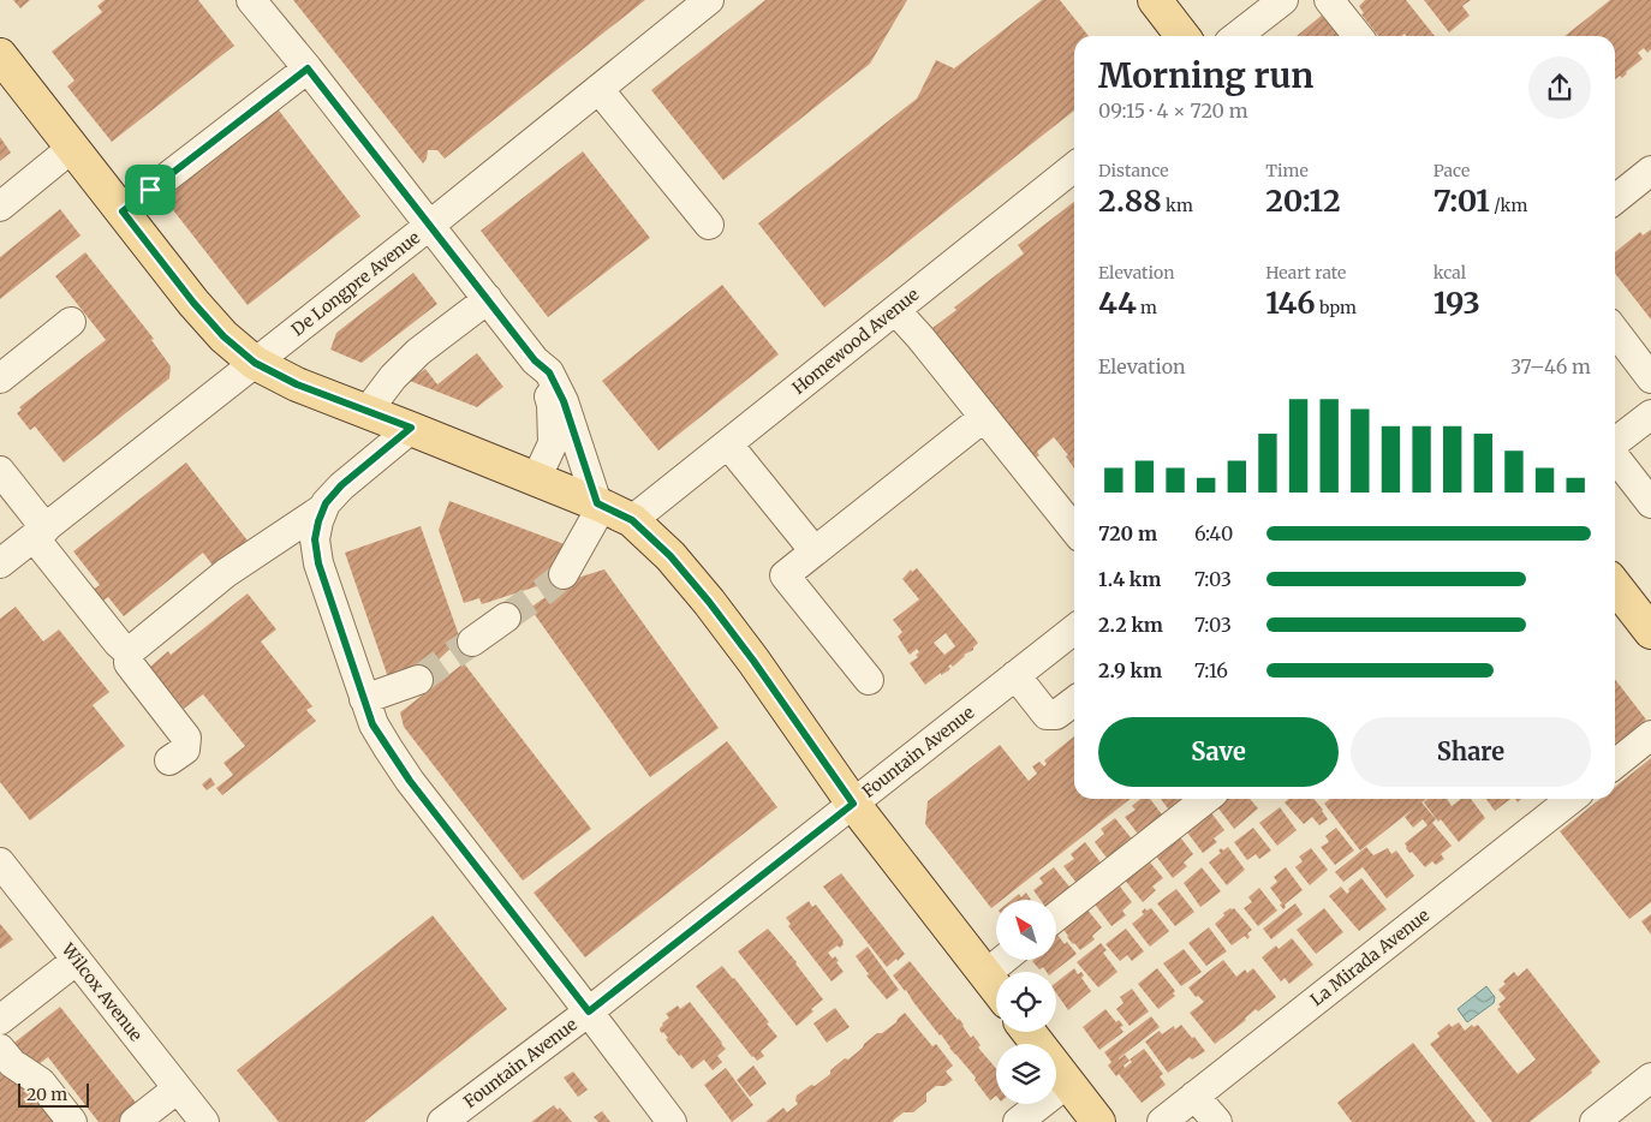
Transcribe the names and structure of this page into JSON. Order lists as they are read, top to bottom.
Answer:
{
  "streets": {
    "street": [
      "De Longpre Avenue",
      "Homewood Avenue",
      "Fountain Avenue",
      "La Mirada Avenue",
      "Wilcox Avenue"
    ]
  },
  "scale_bar": "20 m",
  "north": "top left",
  "page": {
    "heading": ["Morning run", "09:15 · 4 × 720 m"],
    "stats": [
      ["Distance", "2.88 km"],
      ["Time", "20:12"],
      ["Pace", "7:01 /km"],
      ["Elevation", "44 m"],
      ["Heart rate", "146 bpm"],
      ["kcal", "193"]
    ],
    "chart": ["Elevation", "37–46 m"],
    "list": [
      {
        "name": "720 m",
        "note": "6:40"
      },
      {
        "name": "1.4 km",
        "note": "7:03"
      },
      {
        "name": "2.2 km",
        "note": "7:03"
      },
      {
        "name": "2.9 km",
        "note": "7:16"
      }
    ],
    "buttons": ["Save", "Share"],
    "scale": "20 m"
  }
}
